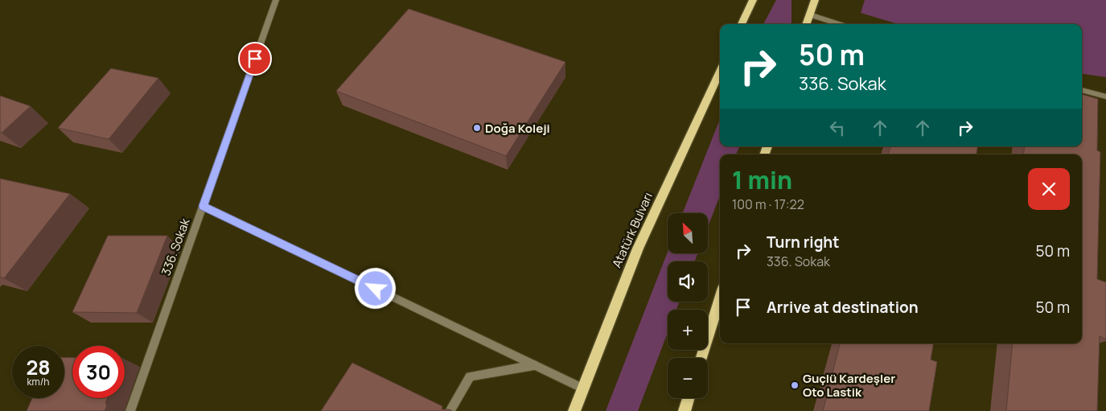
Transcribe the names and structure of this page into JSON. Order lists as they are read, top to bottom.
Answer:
{
  "streets": {
    "main road": ["Atatürk Bulvarı"],
    "street": ["336. Sokak"]
  },
  "places": ["Doğa Koleji", "Guçlü Kardeşler Oto Lastik"],
  "north": "top left",
  "page": {
    "turn": ["50 m", "336. Sokak"],
    "heading": ["1 min", "100 m · 17:22"],
    "map_buttons": ["+", "−"],
    "list": [
      {
        "name": "Turn right",
        "note": "336. Sokak",
        "value": "50 m"
      },
      {
        "name": "Arrive at destination",
        "value": "50 m"
      }
    ],
    "speed": "28 km/h",
    "limit": "30"
  }
}
